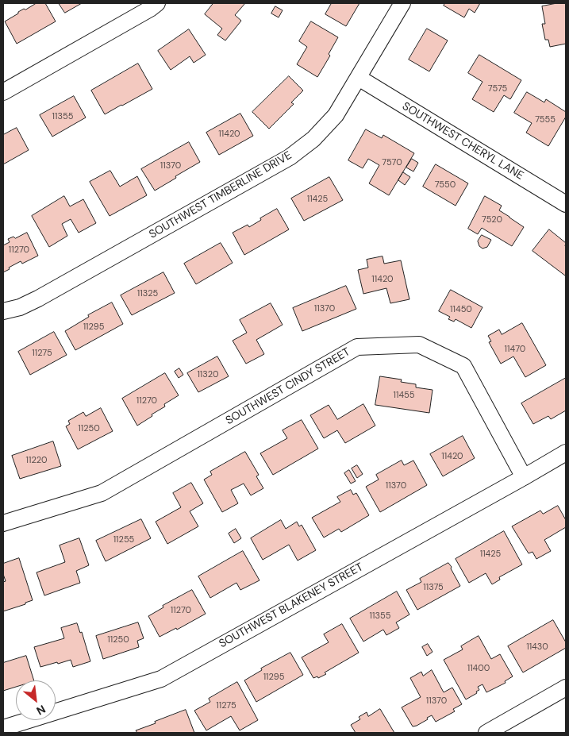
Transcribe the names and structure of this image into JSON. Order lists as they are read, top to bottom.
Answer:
{
  "streets": {
    "street": [
      "SOUTHWEST CHERYL LANE",
      "SOUTHWEST TIMBERLINE DRIVE",
      "SOUTHWEST CINDY STREET",
      "SOUTHWEST BLAKENEY STREET"
    ]
  },
  "crossings": [
    ["SOUTHWEST CHERYL LANE", "SOUTHWEST TIMBERLINE DRIVE"],
    ["SOUTHWEST CINDY STREET", "SOUTHWEST BLAKENEY STREET"]
  ],
  "house_numbers": [
    "7575",
    "11355",
    "7555",
    "11420",
    "7570",
    "11370",
    "7550",
    "11425",
    "7520",
    "11270",
    "11420",
    "11325",
    "11370",
    "11450",
    "11295",
    "11470",
    "11275",
    "11320",
    "11455",
    "11270",
    "11250",
    "11420",
    "11220",
    "11370",
    "11255",
    "11425",
    "11375",
    "11270",
    "11355",
    "11250",
    "11430",
    "11400",
    "11295",
    "11370",
    "11275"
  ],
  "north": "bottom right"
}
